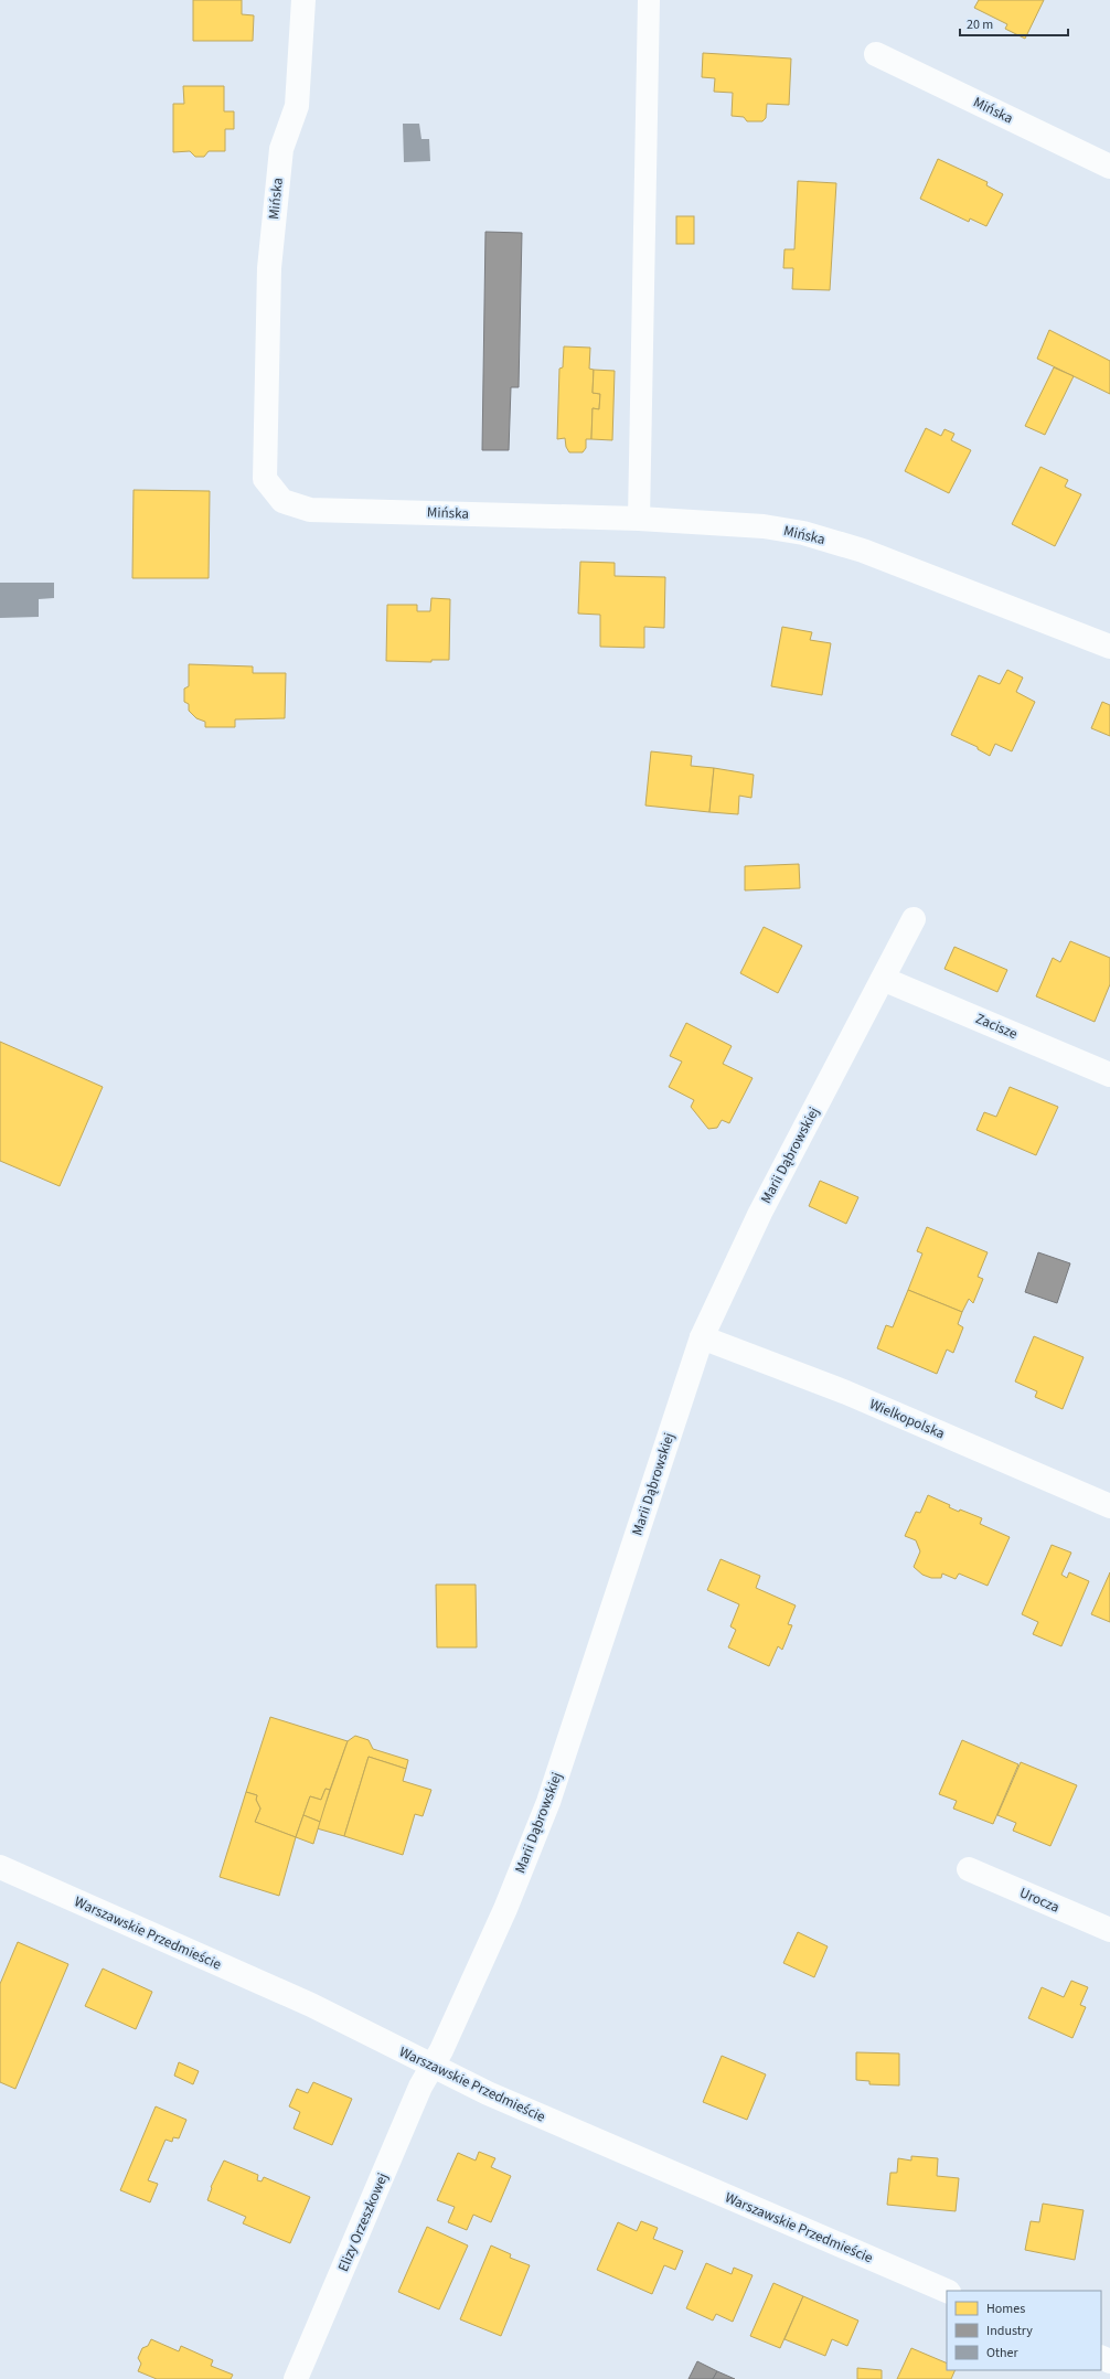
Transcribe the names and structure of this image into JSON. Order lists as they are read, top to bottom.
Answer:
{
  "streets": {
    "street": [
      "Mińska",
      "Zacisze",
      "Marii Dąbrowskiej",
      "Wielkopolska",
      "Urocza",
      "Warszawskie Przedmieście",
      "Elizy Orzeszkowej"
    ]
  },
  "crossings": [
    ["Zacisze", "Marii Dąbrowskiej"],
    ["Marii Dąbrowskiej", "Wielkopolska"],
    ["Marii Dąbrowskiej", "Warszawskie Przedmieście"],
    ["Marii Dąbrowskiej", "Elizy Orzeszkowej"],
    ["Warszawskie Przedmieście", "Elizy Orzeszkowej"]
  ],
  "legend": ["Homes", "Industry", "Other"],
  "scale_bar": "20 m"
}
